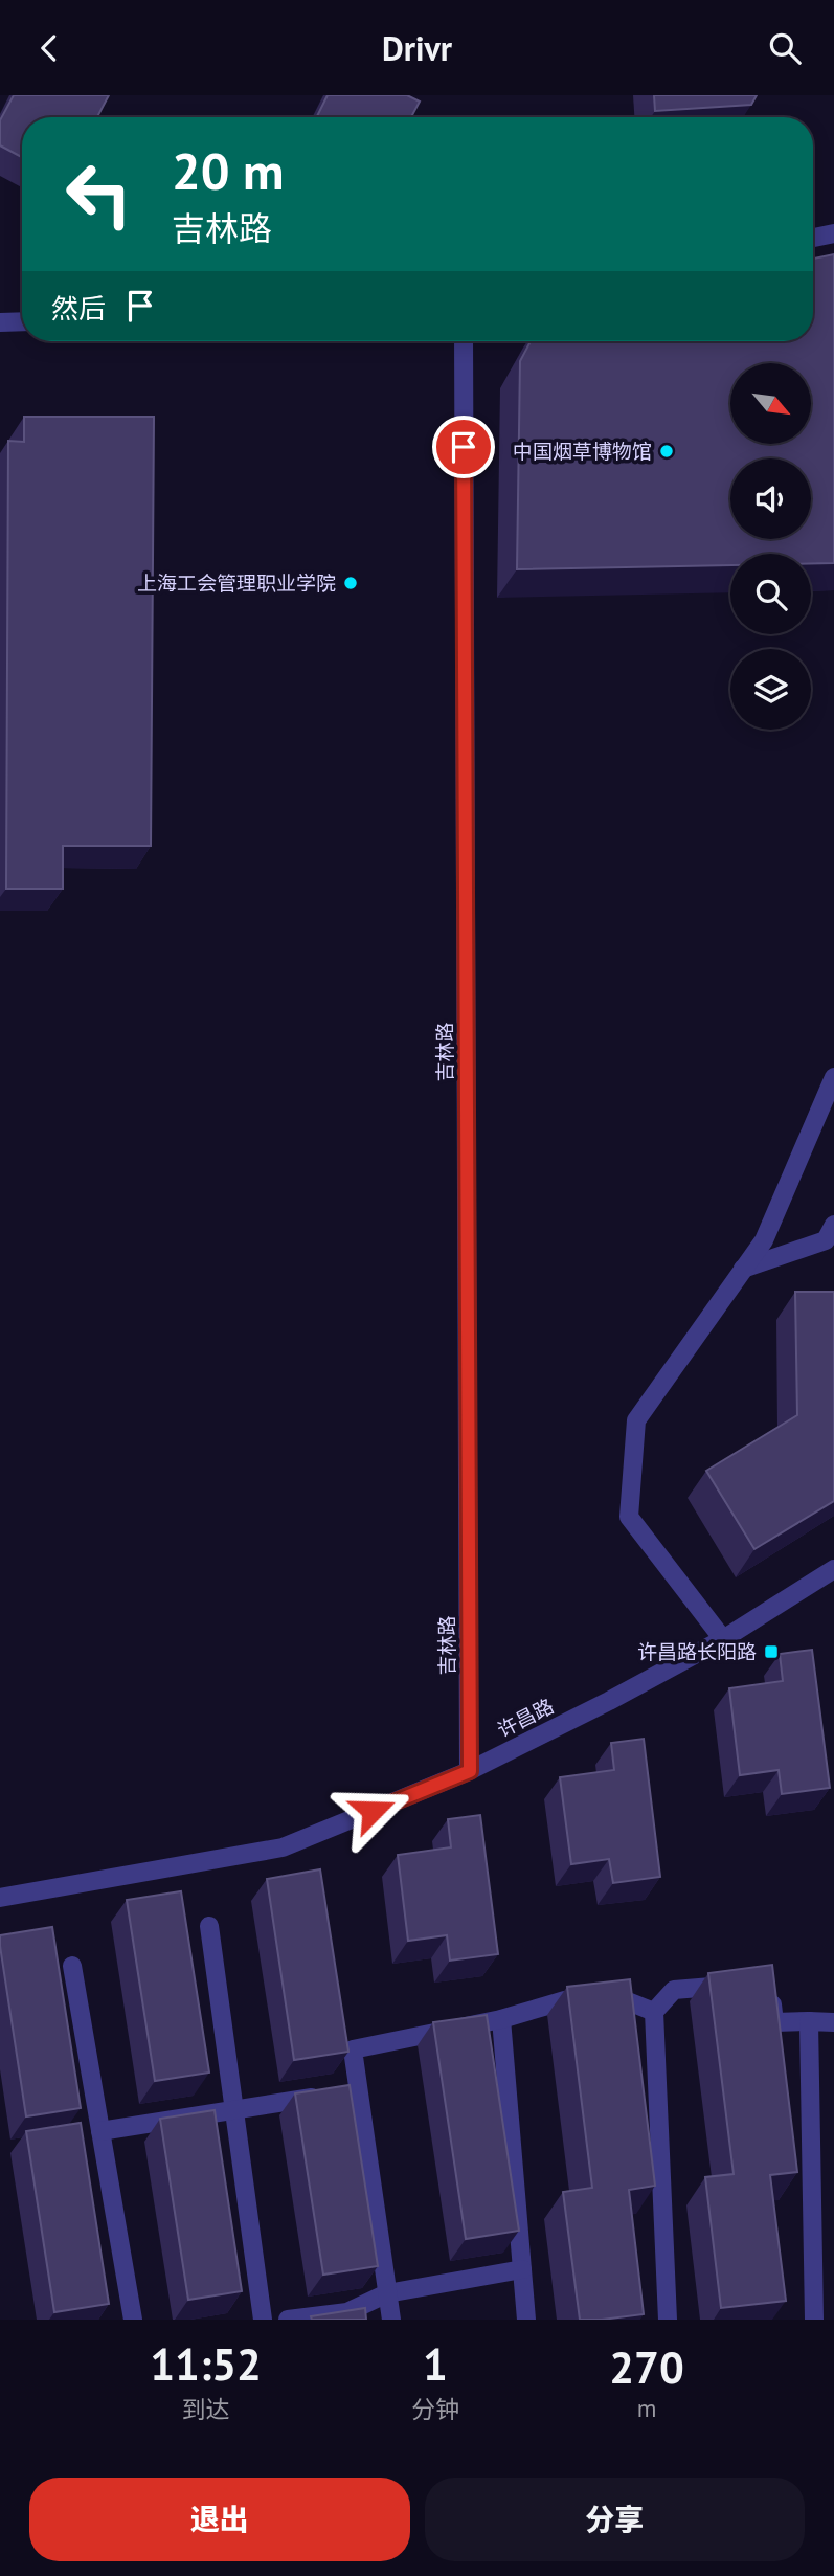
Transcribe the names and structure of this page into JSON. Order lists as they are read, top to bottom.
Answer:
{
  "streets": {
    "street": ["吉林路", "许昌路"]
  },
  "crossings": [
    ["吉林路", "许昌路"]
  ],
  "places": {
    "other": ["中国烟草博物馆", "上海工会管理职业学院"],
    "transit": ["许昌路长阳路"]
  },
  "north": "bottom right",
  "page": {
    "header": "Drivr",
    "turn": ["20 m", "吉林路"],
    "then": "然后",
    "eta": [
      "11:52",
      "到达",
      "1",
      "分钟",
      "270",
      "m"
    ],
    "buttons": ["退出", "分享"]
  }
}
